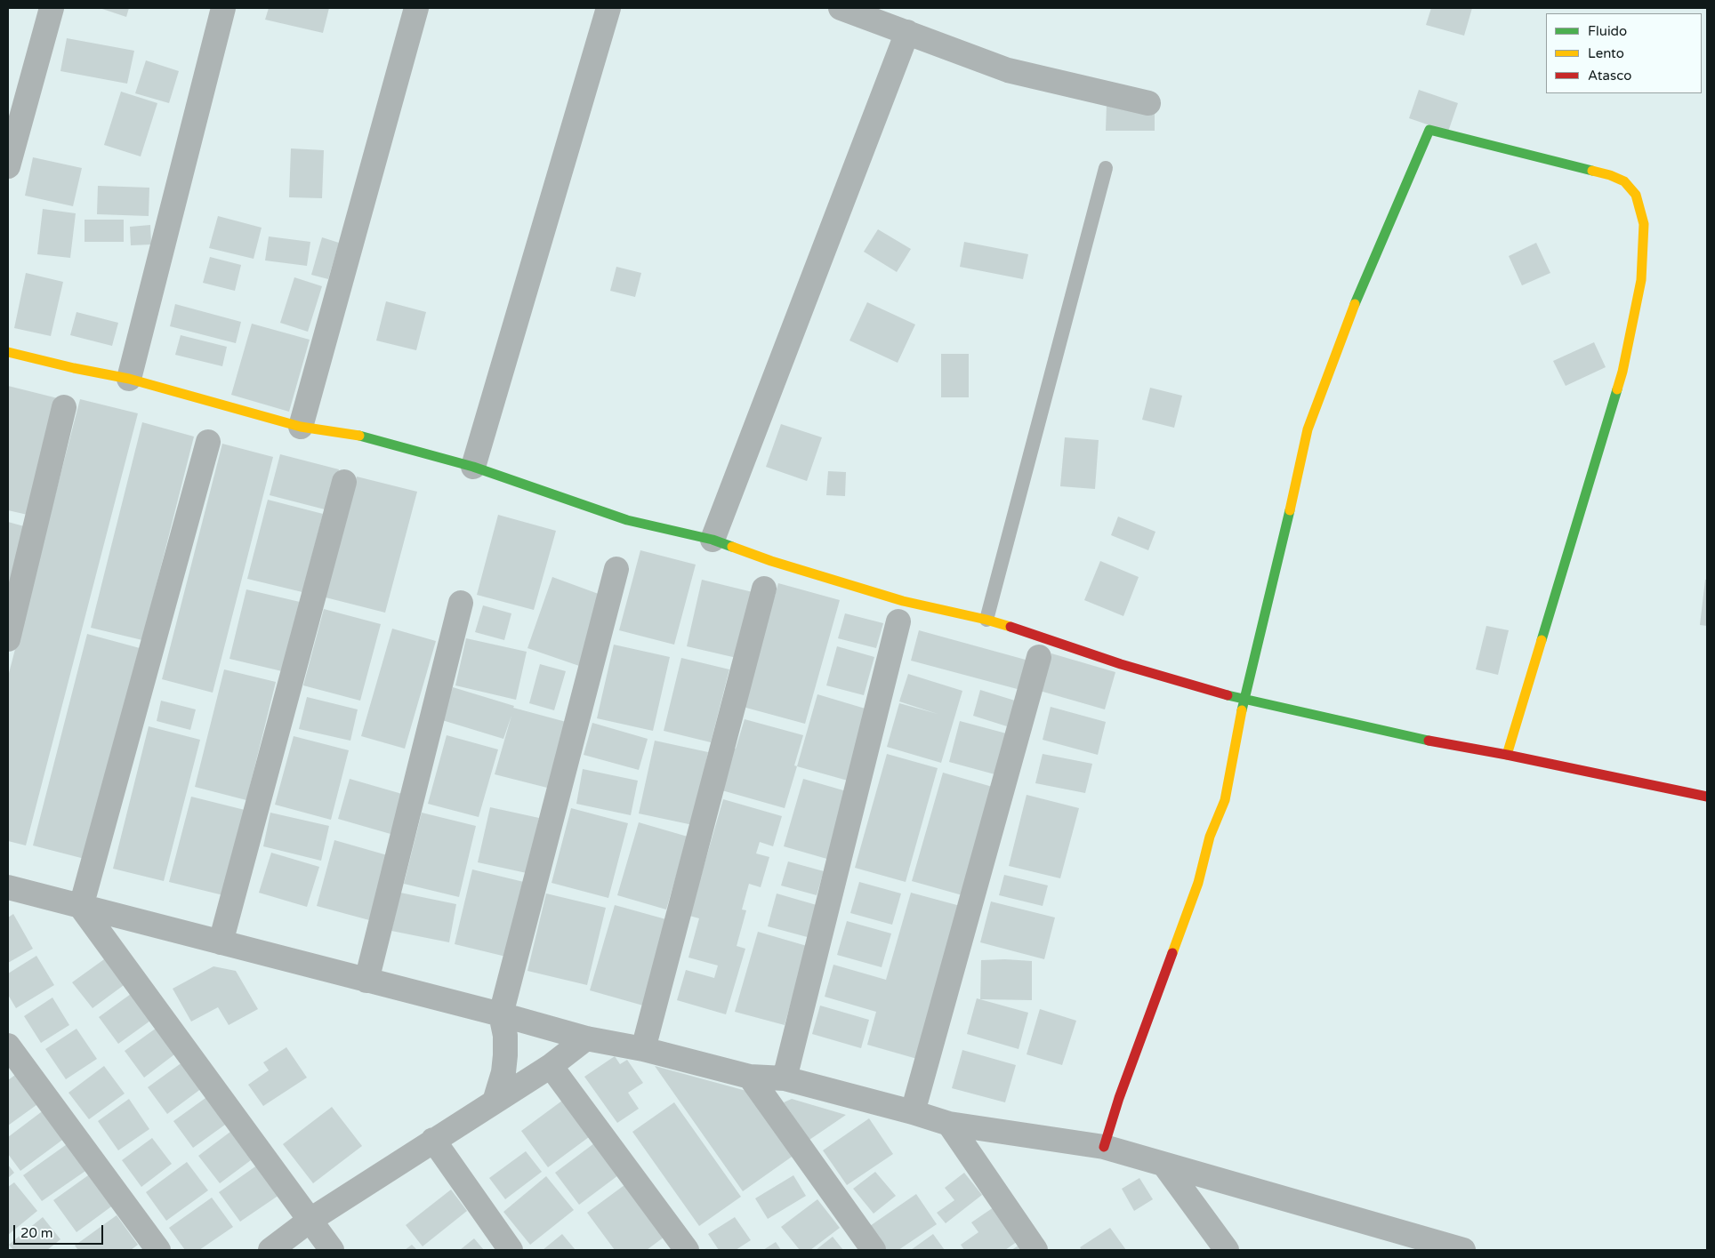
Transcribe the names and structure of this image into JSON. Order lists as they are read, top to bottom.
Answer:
{
  "legend": ["Fluido", "Lento", "Atasco"],
  "scale_bar": "20 m"
}
